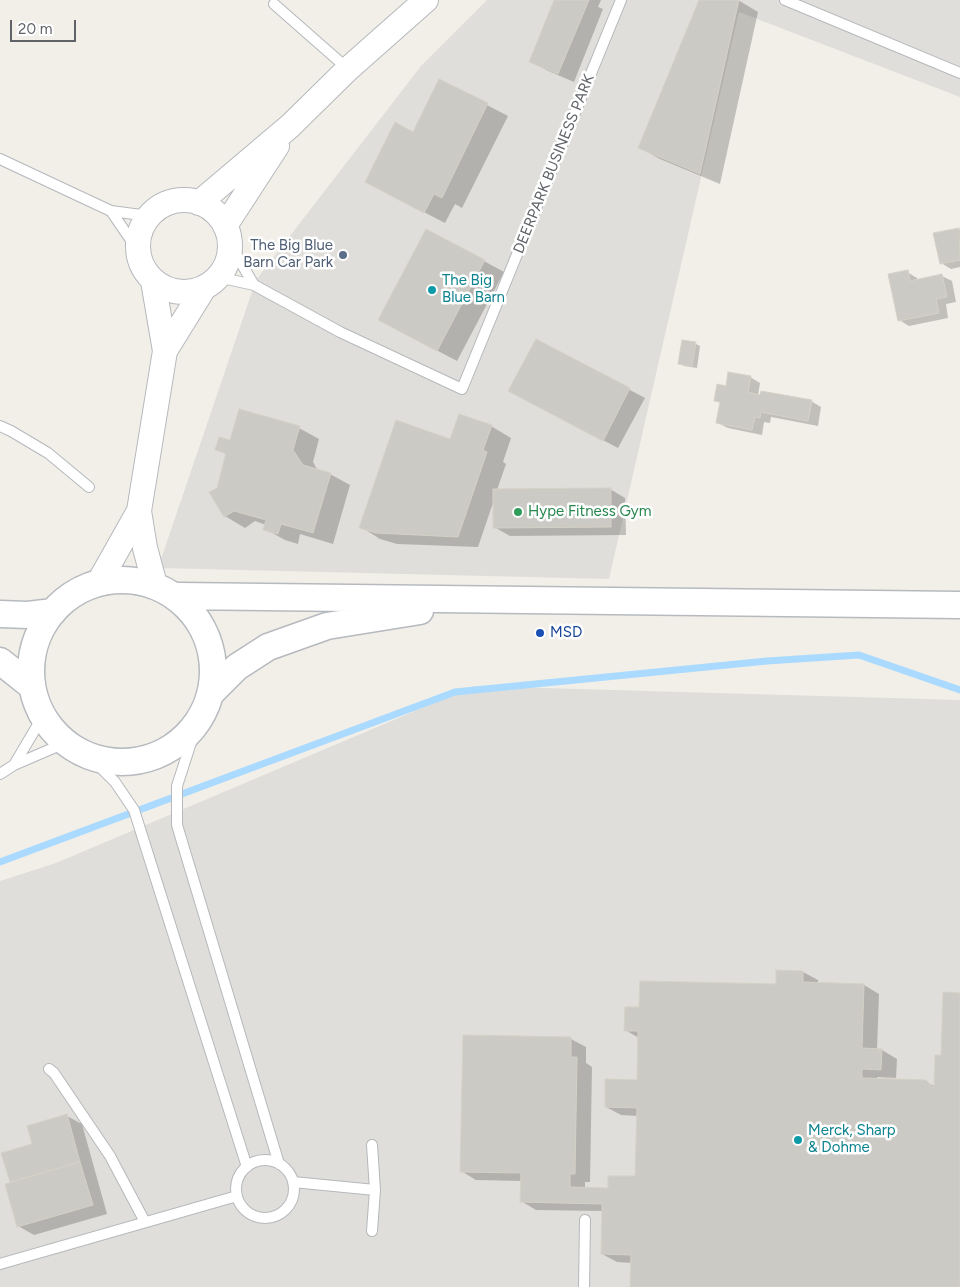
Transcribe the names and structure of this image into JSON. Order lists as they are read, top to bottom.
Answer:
{
  "streets": {
    "lane": ["DEERPARK BUSINESS PARK"]
  },
  "places": [
    "The Big Blue Barn Car Park",
    "The Big Blue Barn",
    "Hype Fitness Gym",
    "MSD",
    "Merck, Sharp & Dohme"
  ],
  "scale_bar": "20 m"
}
